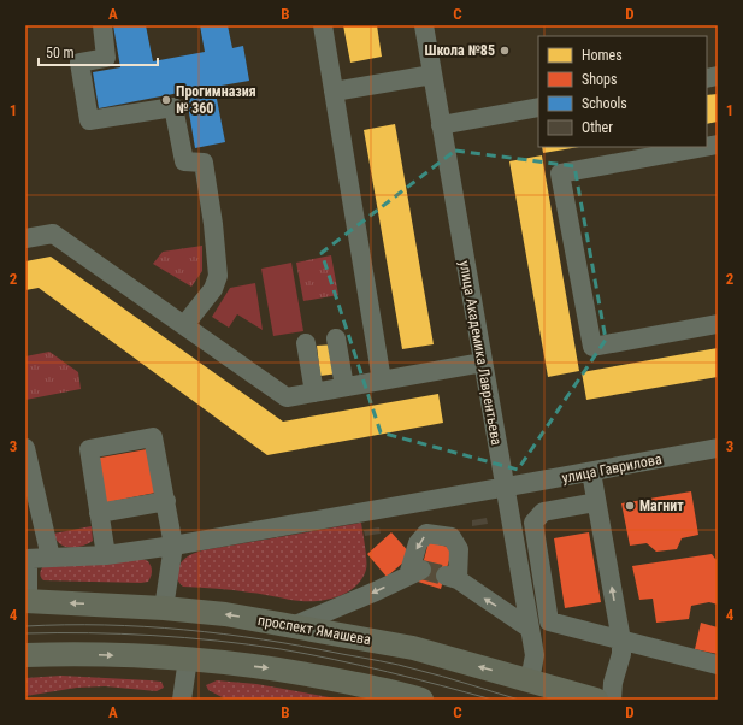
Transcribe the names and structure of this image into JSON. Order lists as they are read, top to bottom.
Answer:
{
  "streets": {
    "main road": ["проспект Ямашева"],
    "street": ["улица Академика Лаврентьева", "улица Гаврилова"]
  },
  "crossings": [
    ["улица Академика Лаврентьева", "улица Гаврилова"],
    ["улица Академика Лаврентьева", "проспект Ямашева"]
  ],
  "places": ["Школа №85", "Прогимназия № 360", "Магнит"],
  "legend": [
    "Homes",
    "Shops",
    "Schools",
    "Other"
  ],
  "scale_bar": "50 m",
  "grid": {
    "columns": [
      "A",
      "B",
      "C",
      "D"
    ],
    "rows": [
      "1",
      "2",
      "3",
      "4"
    ]
  }
}
